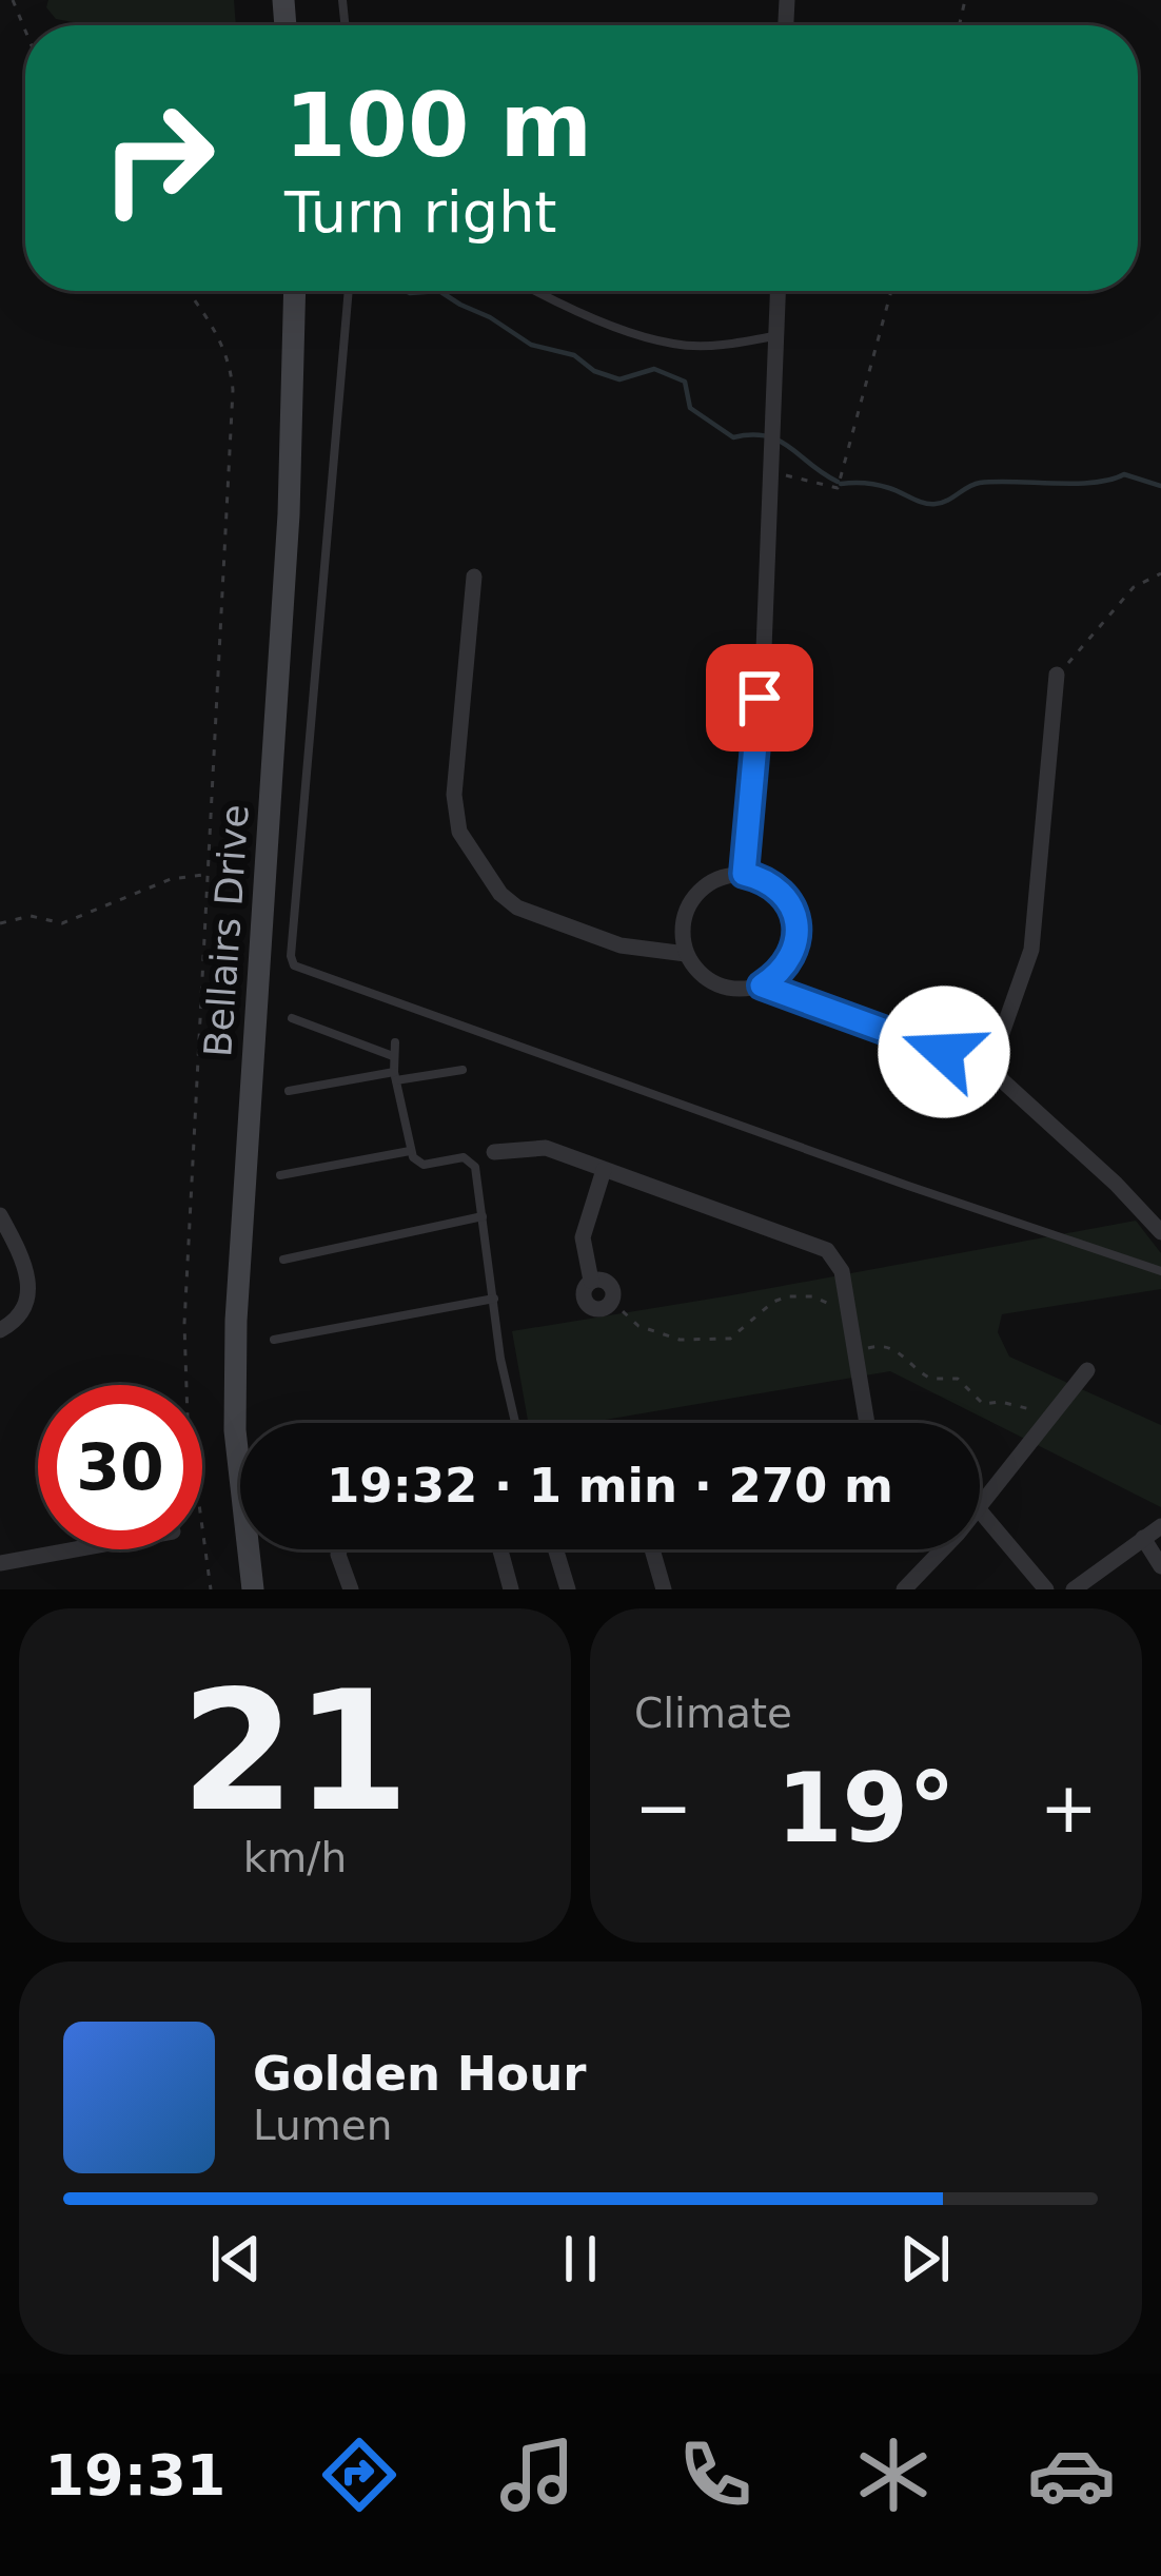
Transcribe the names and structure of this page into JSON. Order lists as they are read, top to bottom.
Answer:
{
  "streets": {
    "street": ["Bellairs Drive"]
  },
  "page": {
    "turn": ["100 m", "Turn right"],
    "limit": "30",
    "trip": "19:32 · 1 min · 270 m",
    "tile": [
      ["21", "km/h"],
      "Climate"
    ],
    "heat": ["−", "19°", "+"],
    "song": ["Golden Hour", "Lumen"],
    "tabs": "19:31"
  }
}
